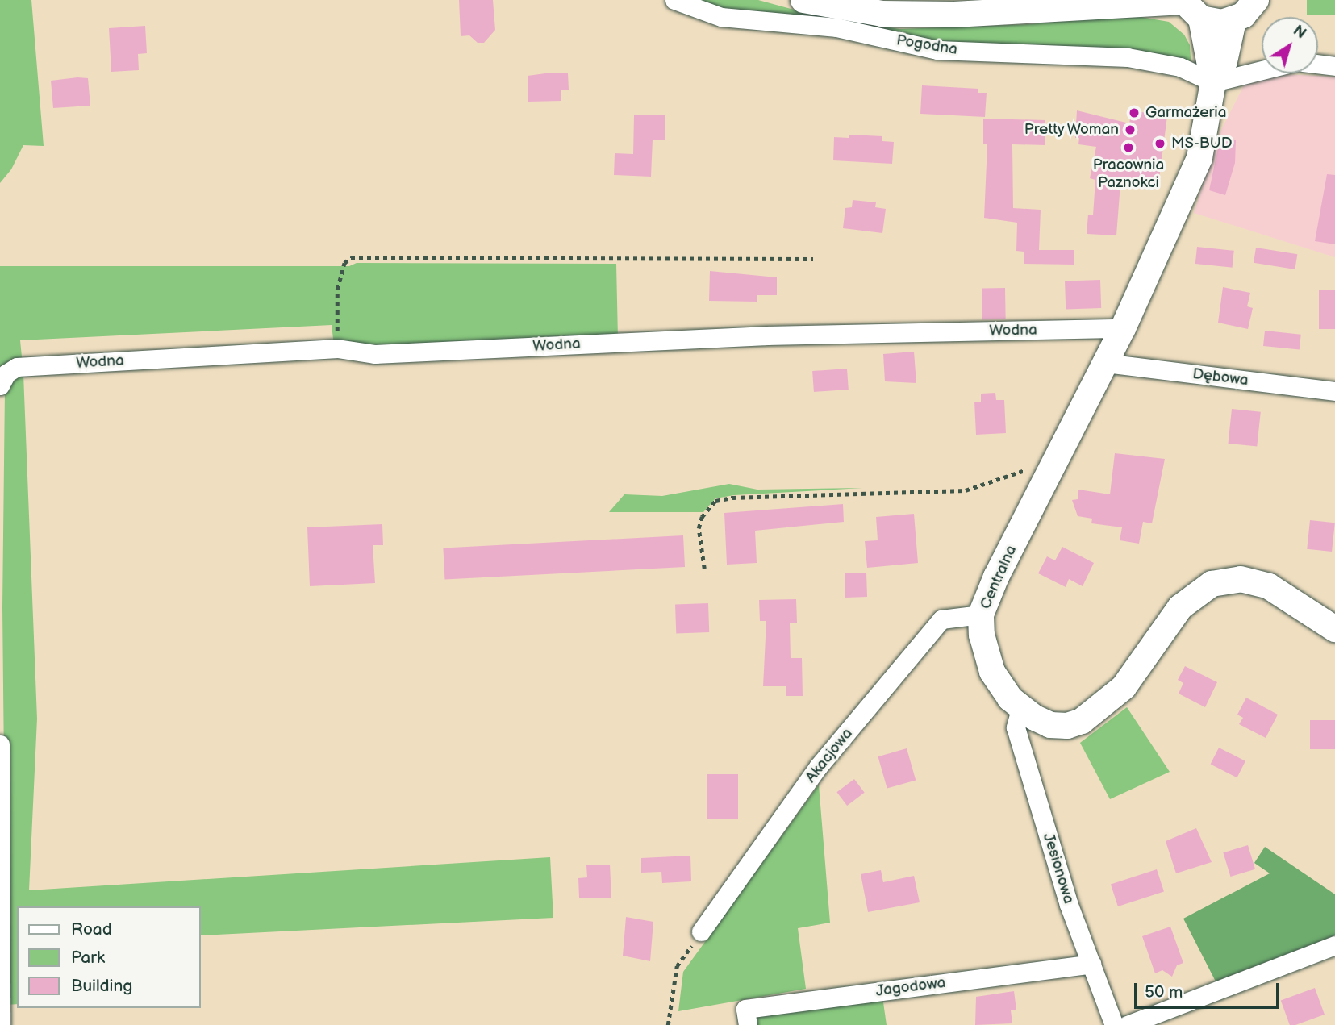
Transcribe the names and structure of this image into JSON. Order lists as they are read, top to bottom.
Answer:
{
  "streets": {
    "street": [
      "Pogodna",
      "Wodna",
      "Dębowa",
      "Centralna",
      "Akacjowa",
      "Jesionowa",
      "Jagodowa"
    ]
  },
  "crossings": [
    ["Pogodna", "Centralna"],
    ["Wodna", "Centralna"],
    ["Dębowa", "Centralna"],
    ["Centralna", "Akacjowa"],
    ["Centralna", "Jesionowa"],
    ["Jesionowa", "Jagodowa"]
  ],
  "places": [
    "Garmażeria",
    "Pretty Woman",
    "MS-BUD",
    "Pracownia Paznokci"
  ],
  "legend": ["Road", "Park", "Building"],
  "scale_bar": "50 m",
  "north": "top right"
}
